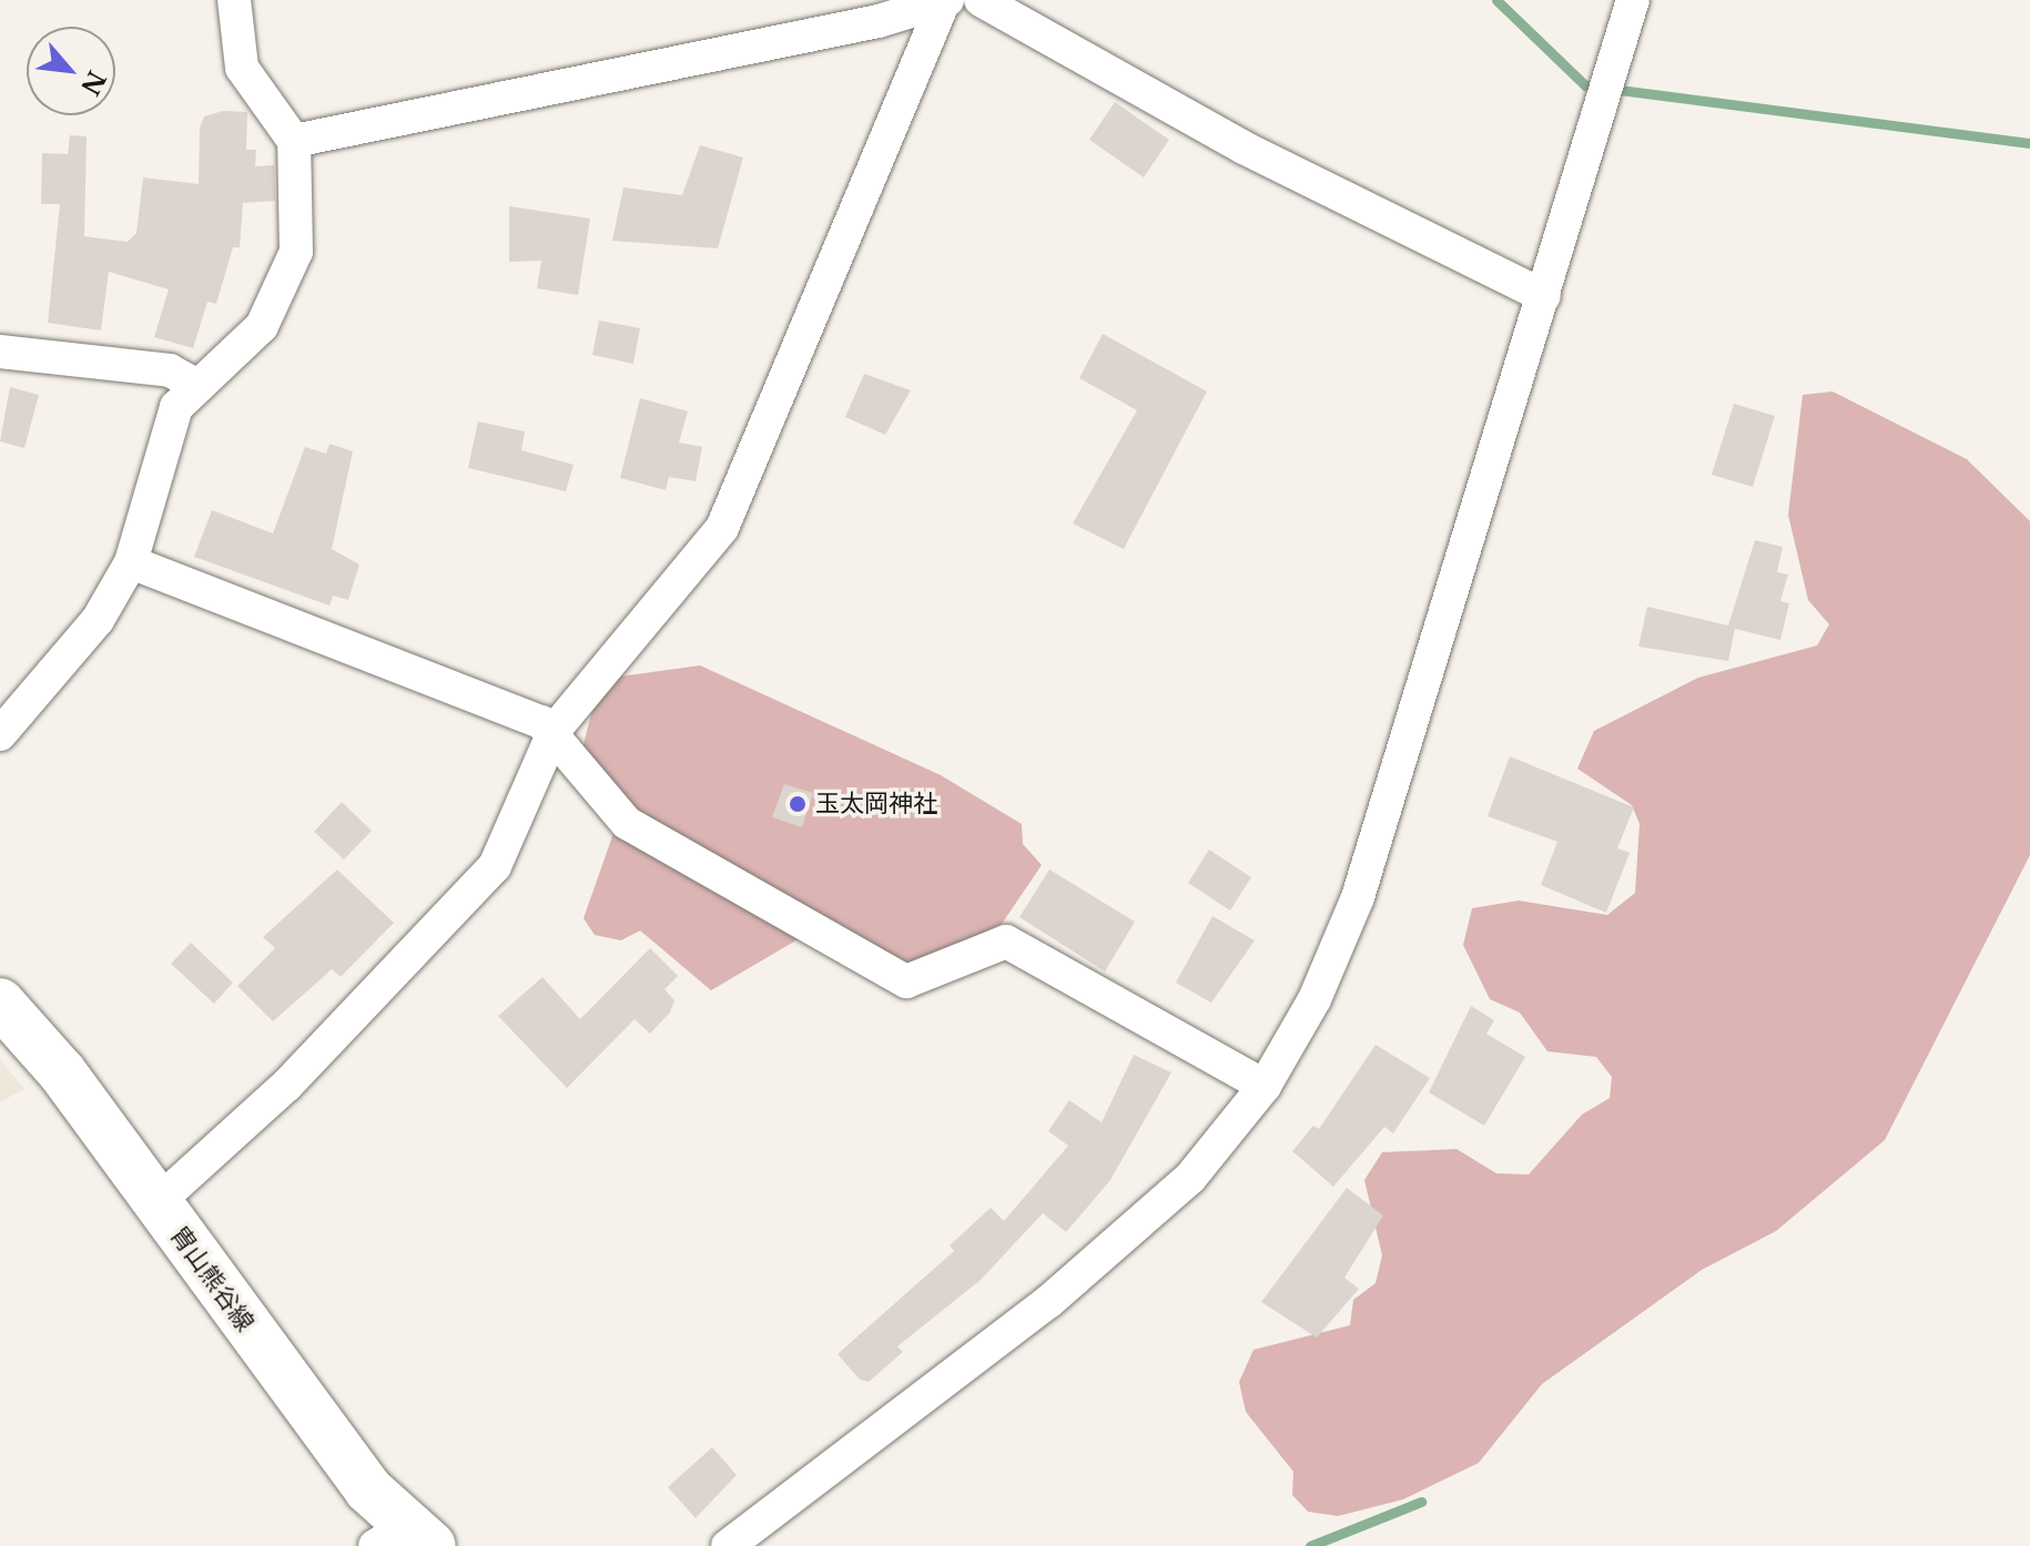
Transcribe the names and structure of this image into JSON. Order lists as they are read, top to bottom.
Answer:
{
  "streets": {
    "main road": ["胄山熊谷線"]
  },
  "places": ["玉太岡神社"],
  "north": "bottom right"
}
